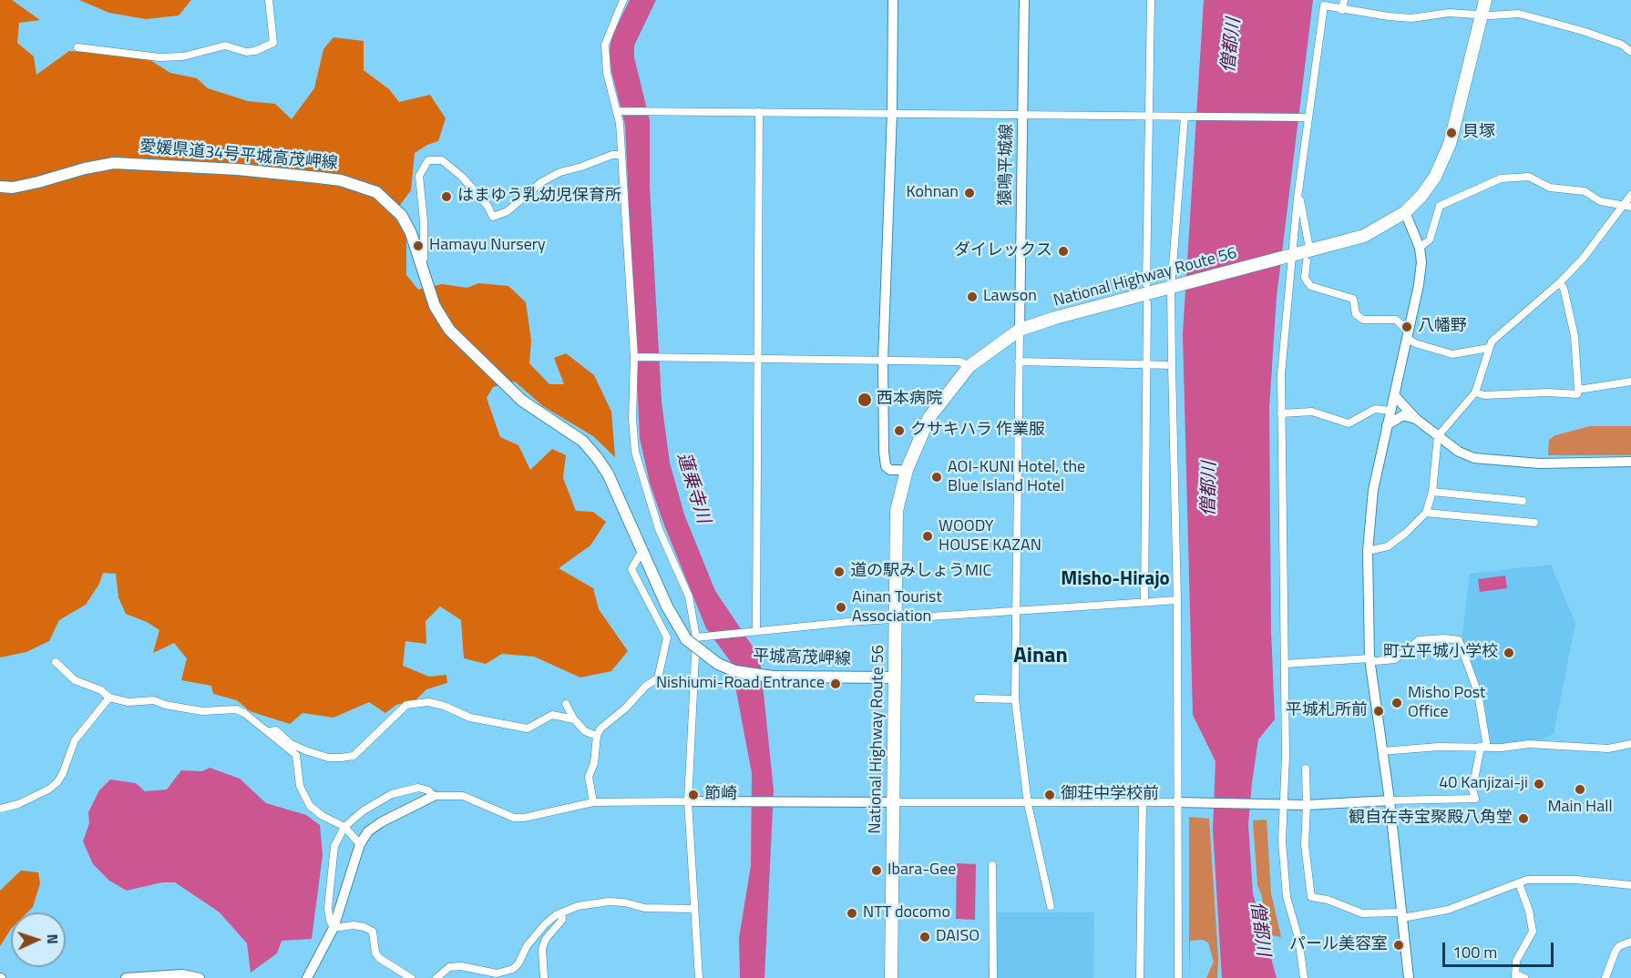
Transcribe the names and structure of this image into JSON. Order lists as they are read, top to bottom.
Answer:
{
  "streets": {
    "highway": ["National Highway Route 56"],
    "main road": ["愛媛県道34号平城高茂岬線", "平城高茂岬線"],
    "street": ["猿鳴平城線"]
  },
  "crossings": [
    ["愛媛県道34号平城高茂岬線", "平城高茂岬線"],
    ["猿鳴平城線", "National Highway Route 56"],
    ["National Highway Route 56", "平城高茂岬線"]
  ],
  "districts": ["Misho-Hirajo", "Ainan"],
  "water": ["僧都川", "蓮乗寺川"],
  "places": [
    "貝塚",
    "Kohnan",
    "はまゆう乳幼児保育所",
    "Hamayu Nursery",
    "ダイレックス",
    "Lawson",
    "八幡野",
    "西本病院",
    "クサキハラ 作業服",
    "AOI-KUNI Hotel, the Blue Island Hotel",
    "WOODY HOUSE KAZAN",
    "道の駅みしょうMIC",
    "Ainan Tourist Association",
    "町立平城小学校",
    "Nishiumi-Road Entrance",
    "Misho Post Office",
    "平城札所前",
    "40 Kanjizai-ji",
    "Main Hall",
    "節崎",
    "御荘中学校前",
    "観自在寺宝聚殿八角堂",
    "Ibara-Gee",
    "NTT docomo",
    "DAISO",
    "パール美容室"
  ],
  "scale_bar": "100 m",
  "north": "right"
}
